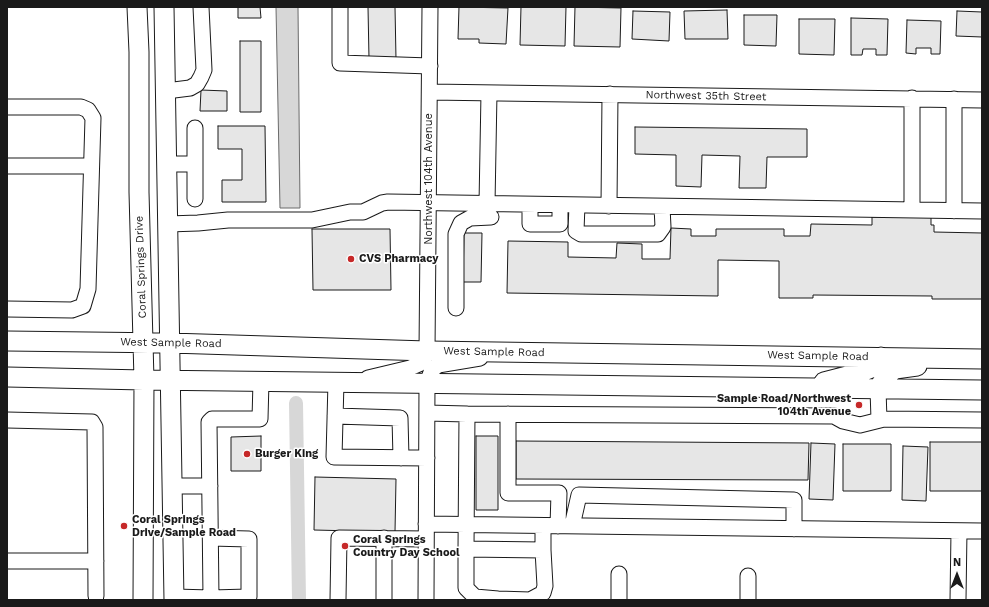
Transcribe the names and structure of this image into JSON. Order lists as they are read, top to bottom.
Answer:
{
  "streets": {
    "main road": ["Coral Springs Drive", "West Sample Road"],
    "street": ["Northwest 35th Street", "Northwest 104th Avenue"]
  },
  "crossings": [
    ["Northwest 35th Street", "Northwest 104th Avenue"],
    ["Northwest 104th Avenue", "West Sample Road"],
    ["Coral Springs Drive", "West Sample Road"]
  ],
  "places": [
    "CVS Pharmacy",
    "Sample Road/Northwest 104th Avenue",
    "Burger King",
    "Coral Springs Drive/Sample Road",
    "Coral Springs Country Day School"
  ],
  "north": "top"
}
